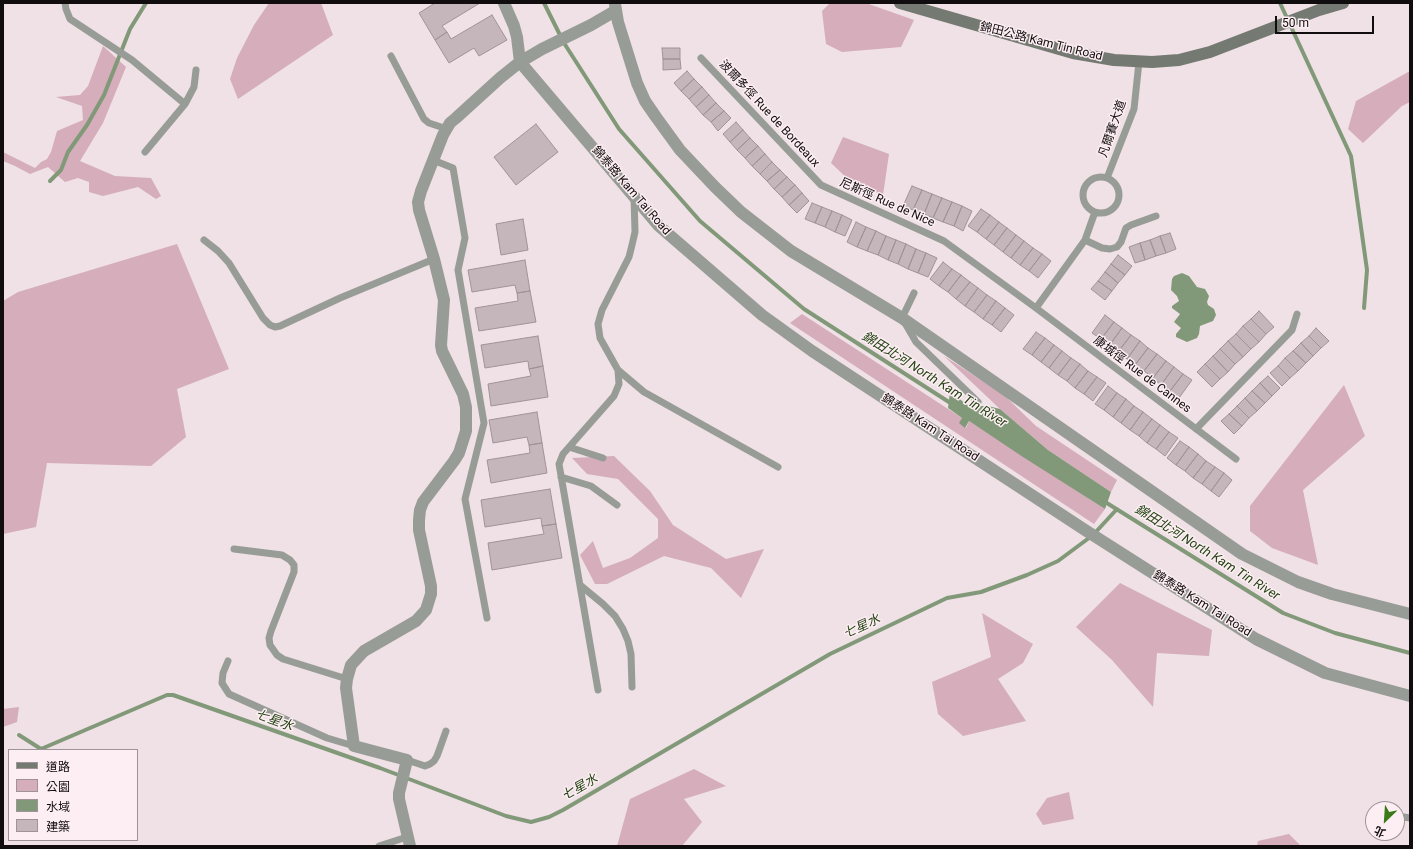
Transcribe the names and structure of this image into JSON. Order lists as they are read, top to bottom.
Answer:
{
  "streets": {
    "main road": ["錦田公路 Kam Tin Road"],
    "street": ["錦泰路 Kam Tai Road"],
    "lane": [
      "波爾多徑 Rue de Bordeaux",
      "凡爾賽大道",
      "尼斯徑 Rue de Nice",
      "康城徑 Rue de Cannes"
    ]
  },
  "crossings": [
    ["錦田公路 Kam Tin Road", "凡爾賽大道"],
    ["波爾多徑 Rue de Bordeaux", "尼斯徑 Rue de Nice"],
    ["尼斯徑 Rue de Nice", "康城徑 Rue de Cannes"]
  ],
  "water": ["錦田北河 North Kam Tin River", "七星水"],
  "legend": [
    "道路",
    "公園",
    "水域",
    "建築"
  ],
  "scale_bar": "50 m",
  "north": "bottom left"
}
